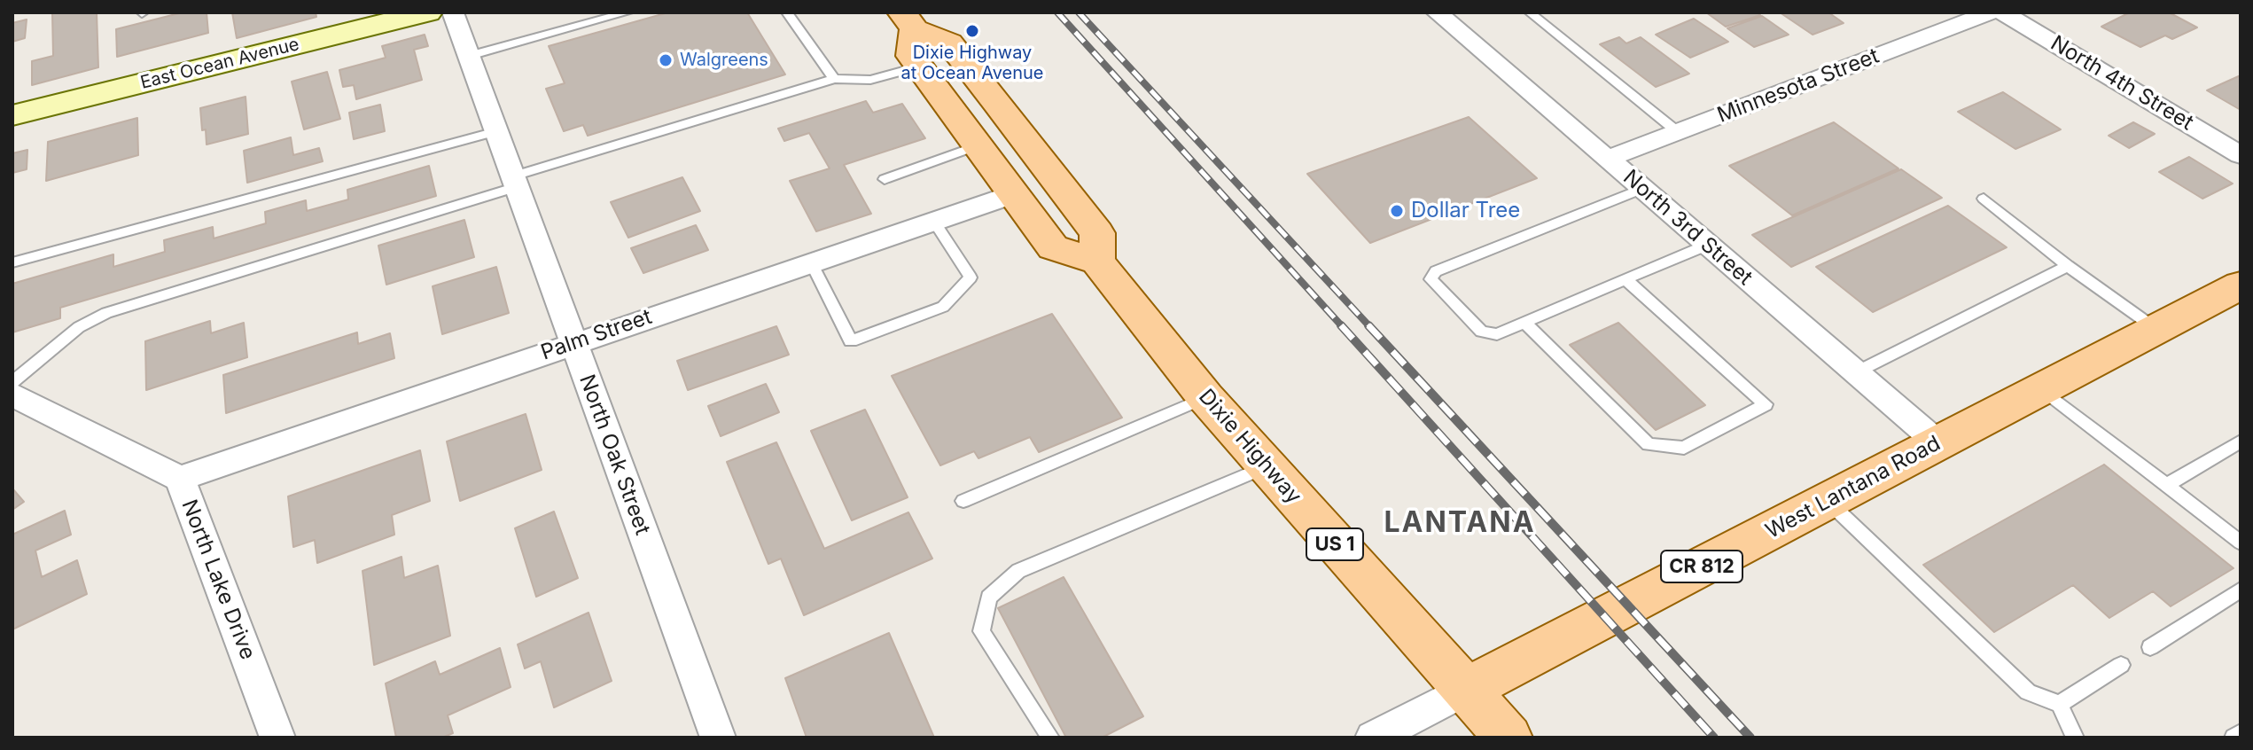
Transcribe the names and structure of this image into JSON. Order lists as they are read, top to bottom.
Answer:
{
  "streets": {
    "main road": [
      "East Ocean Avenue",
      "Dixie Highway",
      "West Lantana Road",
      "US 1",
      "CR 812"
    ],
    "street": [
      "North 4th Street",
      "Minnesota Street",
      "North 3rd Street",
      "Palm Street",
      "North Oak Street",
      "North Lake Drive"
    ]
  },
  "crossings": [
    ["Minnesota Street", "North 3rd Street"],
    ["North 3rd Street", "West Lantana Road"],
    ["Palm Street", "North Oak Street"],
    ["Palm Street", "North Lake Drive"],
    ["Dixie Highway", "West Lantana Road"],
    ["Dixie Highway", "US 1"],
    ["West Lantana Road", "US 1"]
  ],
  "districts": ["LANTANA"],
  "places": ["Dixie Highway at Ocean Avenue", "Walgreens", "Dollar Tree"]
}
